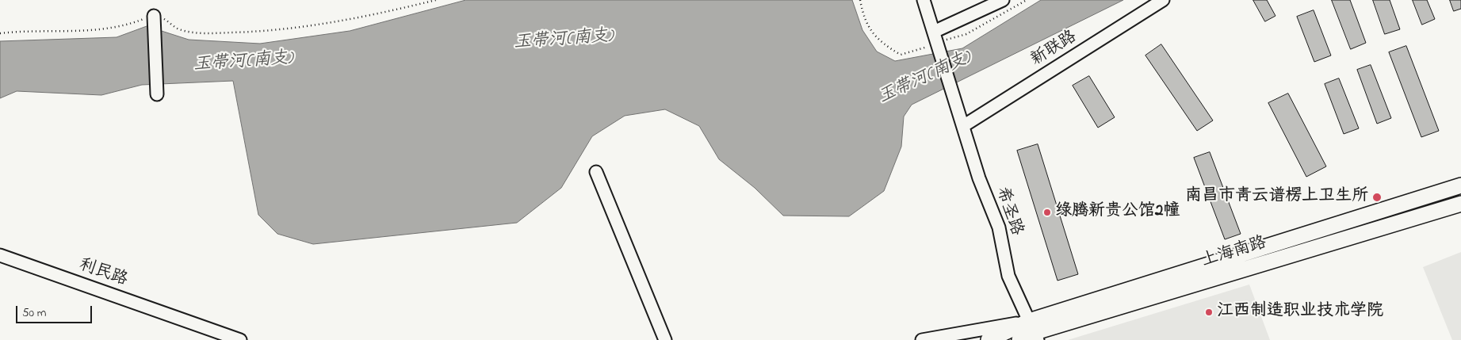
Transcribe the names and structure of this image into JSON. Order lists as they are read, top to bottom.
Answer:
{
  "streets": {
    "main road": ["上海南路"],
    "street": ["新联路", "希圣路", "利民路"]
  },
  "crossings": [
    ["新联路", "希圣路"],
    ["希圣路", "上海南路"]
  ],
  "water": ["玉带河(南支)"],
  "places": ["南昌市青云谱楞上卫生所", "绿腾新贵公馆2幢", "江西制造职业技术学院"],
  "scale_bar": "50 m"
}
